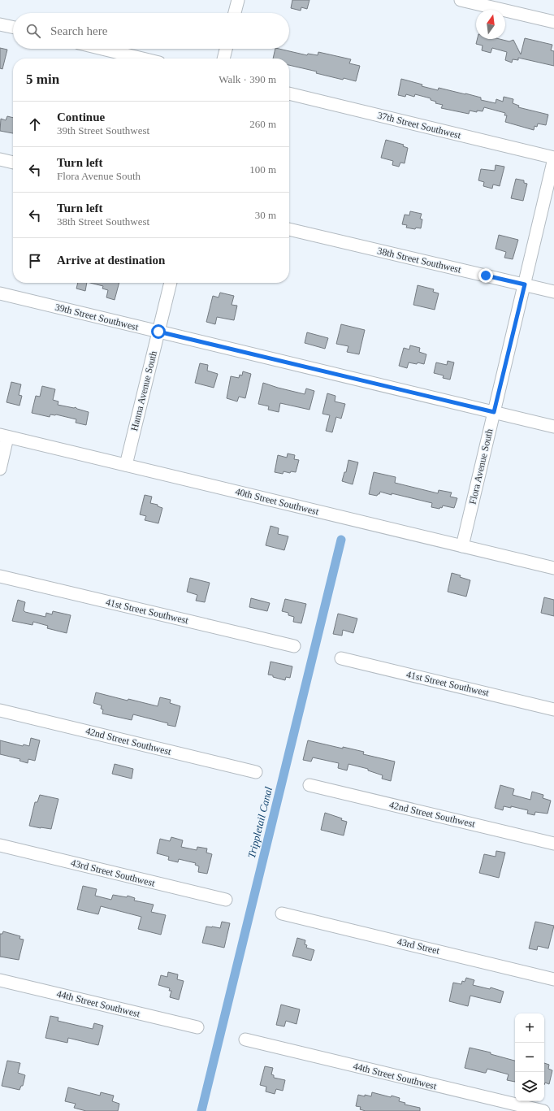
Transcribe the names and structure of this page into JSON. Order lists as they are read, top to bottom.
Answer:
{
  "streets": {
    "street": [
      "37th Street Southwest",
      "38th Street Southwest",
      "39th Street Southwest",
      "Hanna Avenue South",
      "Flora Avenue South",
      "40th Street Southwest",
      "41st Street Southwest",
      "42nd Street Southwest",
      "43rd Street Southwest",
      "43rd Street",
      "44th Street Southwest"
    ]
  },
  "crossings": [
    ["37th Street Southwest", "Flora Avenue South"],
    ["38th Street Southwest", "Flora Avenue South"],
    ["39th Street Southwest", "Hanna Avenue South"],
    ["39th Street Southwest", "Flora Avenue South"],
    ["Hanna Avenue South", "40th Street Southwest"],
    ["Flora Avenue South", "40th Street Southwest"]
  ],
  "water": ["Trippletail Canal"],
  "north": "top",
  "page": {
    "search": "Search here",
    "heading": ["5 min", "Walk · 390 m"],
    "list": [
      ["Continue", "39th Street Southwest", "260 m"],
      ["Turn left", "Flora Avenue South", "100 m"],
      ["Turn left", "38th Street Southwest", "30 m"],
      "Arrive at destination"
    ],
    "map_buttons": ["+", "−"]
  }
}
